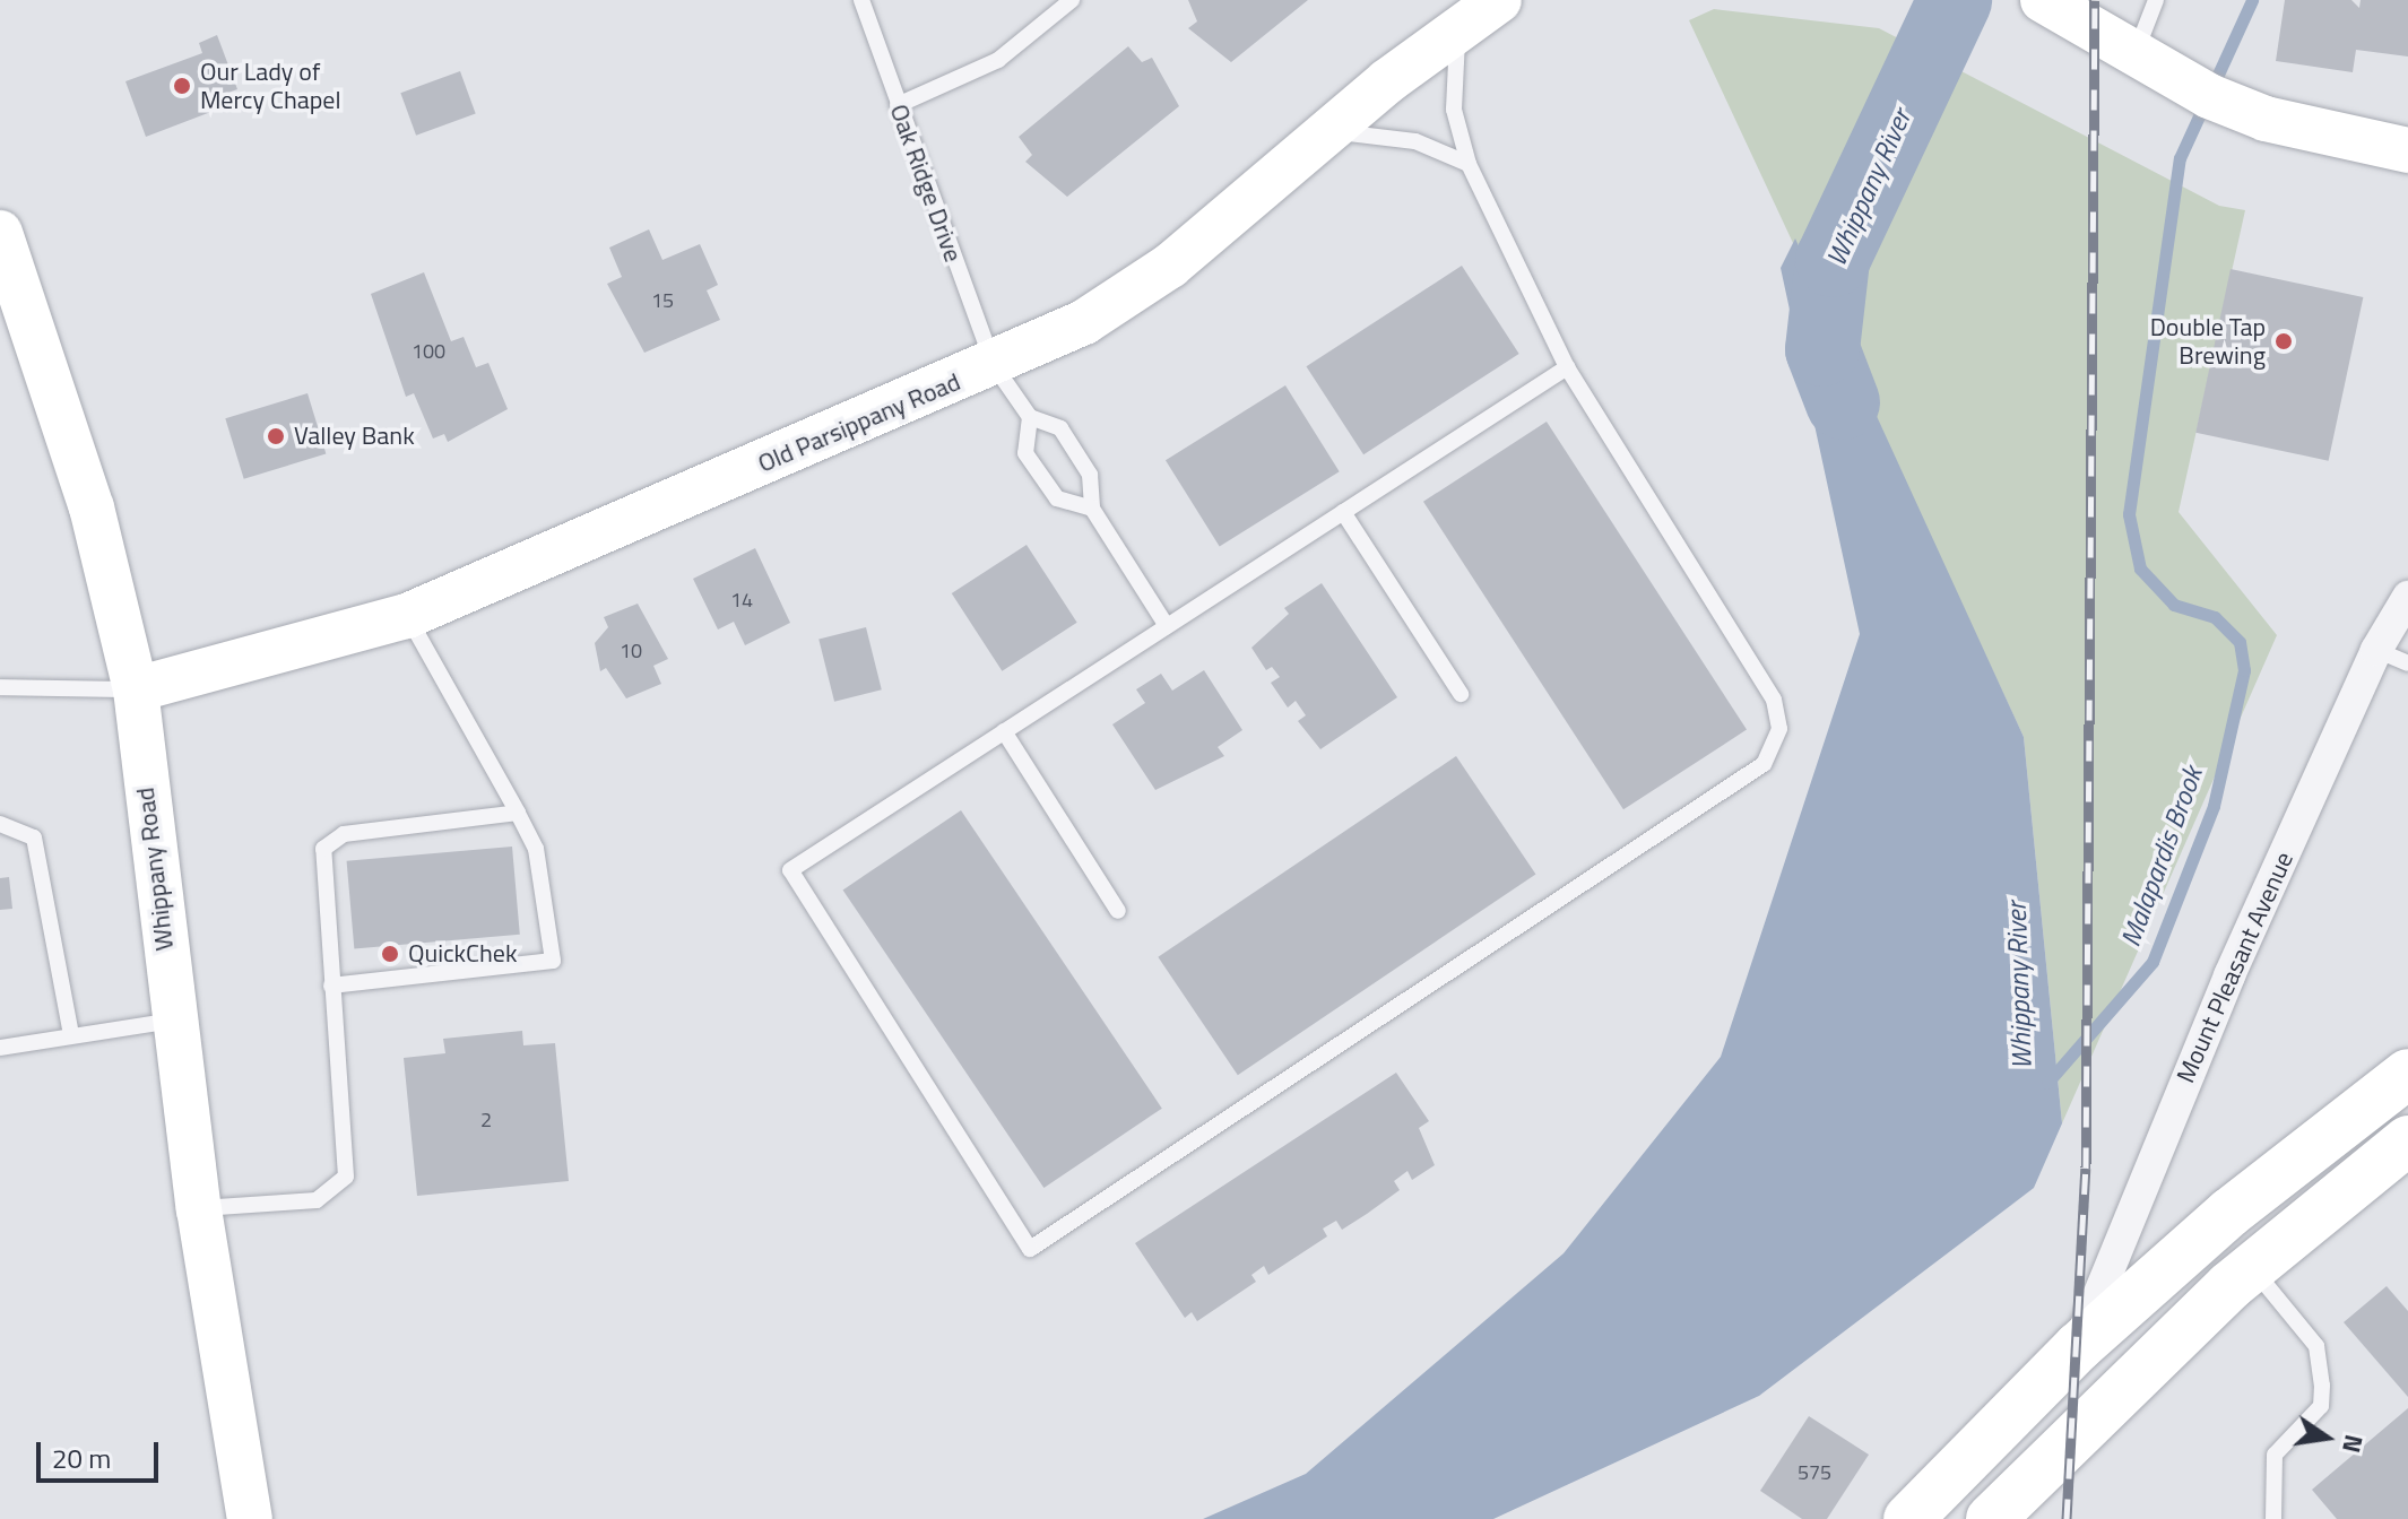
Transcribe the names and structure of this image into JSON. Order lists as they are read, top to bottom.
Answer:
{
  "streets": {
    "main road": ["Old Parsippany Road", "Whippany Road"],
    "street": ["Mount Pleasant Avenue"],
    "lane": ["Oak Ridge Drive"]
  },
  "crossings": [
    ["Oak Ridge Drive", "Old Parsippany Road"],
    ["Old Parsippany Road", "Whippany Road"]
  ],
  "water": ["Whippany River", "Malapardis Brook"],
  "places": [
    "Our Lady of Mercy Chapel",
    "Double Tap Brewing",
    "Valley Bank",
    "QuickChek"
  ],
  "house_numbers": [
    "15",
    "100",
    "14",
    "10",
    "2",
    "575"
  ],
  "scale_bar": "20 m",
  "north": "right"
}
